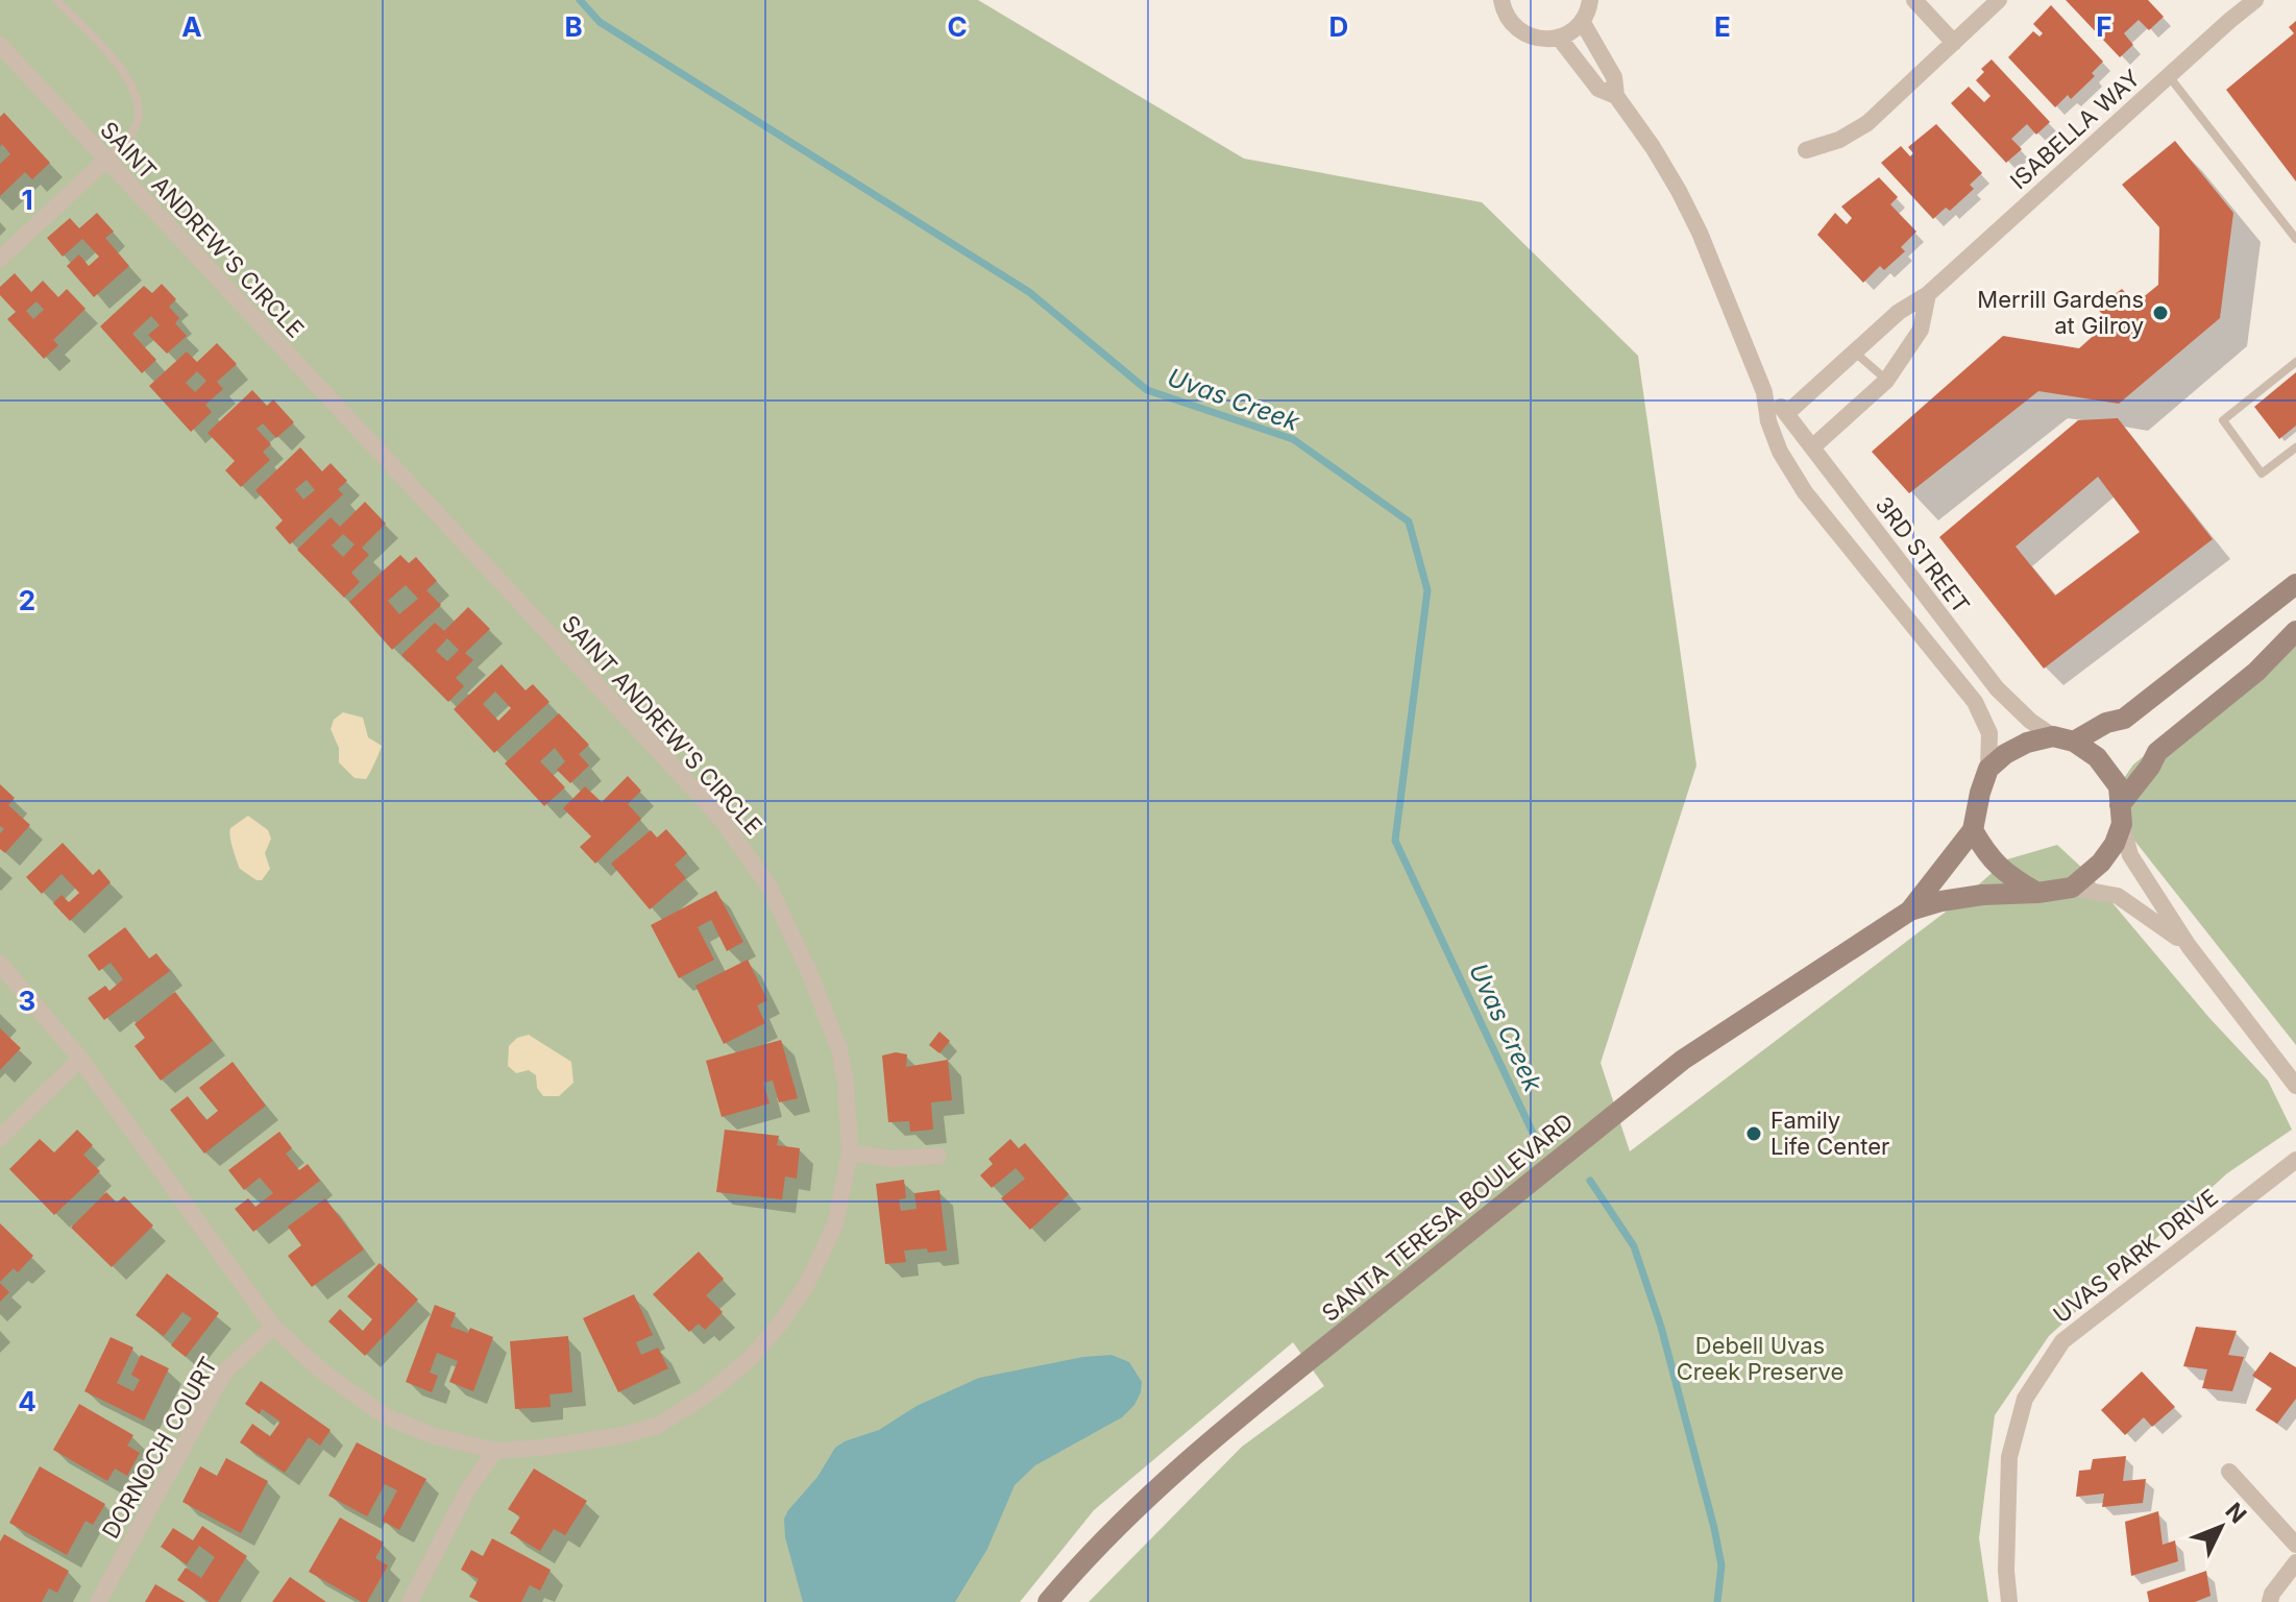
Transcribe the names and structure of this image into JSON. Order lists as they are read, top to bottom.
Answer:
{
  "streets": {
    "main road": ["SANTA TERESA BOULEVARD"],
    "street": [
      "ISABELLA WAY",
      "SAINT ANDREW'S CIRCLE",
      "3RD STREET",
      "UVAS PARK DRIVE",
      "DORNOCH COURT"
    ]
  },
  "crossings": [
    ["ISABELLA WAY", "3RD STREET"],
    ["SAINT ANDREW'S CIRCLE", "DORNOCH COURT"],
    ["3RD STREET", "SANTA TERESA BOULEVARD"]
  ],
  "water": ["Uvas Creek"],
  "parks": ["Debell Uvas Creek Preserve"],
  "places": ["Merrill Gardens at Gilroy", "Family Life Center"],
  "north": "top right",
  "grid": {
    "columns": [
      "A",
      "B",
      "C",
      "D",
      "E",
      "F"
    ],
    "rows": [
      "1",
      "2",
      "3",
      "4"
    ]
  }
}
